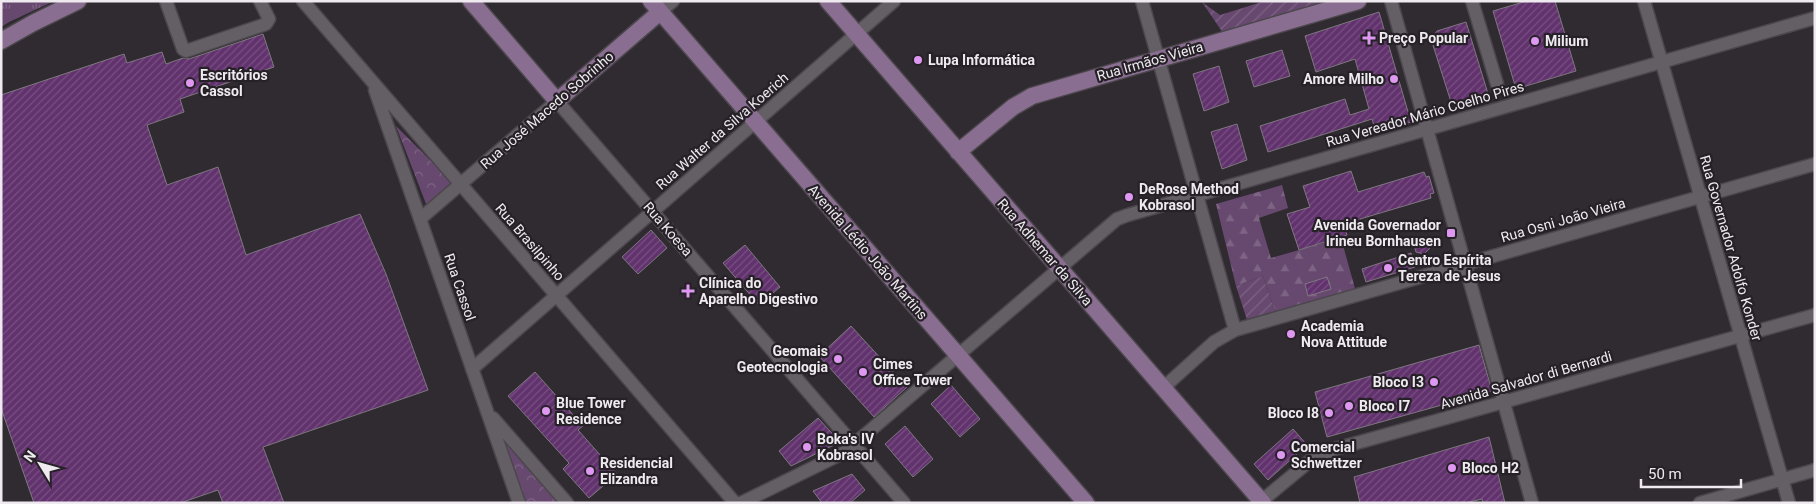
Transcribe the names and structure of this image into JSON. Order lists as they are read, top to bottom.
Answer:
{
  "streets": {
    "main road": [
      "Rua Irmãos Vieira",
      "Rua José Macedo Sobrinho",
      "Rua Koesa",
      "Avenida Lédio João Martins",
      "Rua Adhemar da Silva"
    ],
    "street": [
      "Rua Vereador Mário Coelho Pires",
      "Rua Walter da Silva Koerich",
      "Rua Osni João Vieira",
      "Rua Brasilpinho",
      "Rua Governador Adolfo Konder",
      "Rua Cassol",
      "Avenida Salvador di Bernardi"
    ]
  },
  "crossings": [
    ["Rua Irmãos Vieira", "Rua Adhemar da Silva"],
    ["Rua José Macedo Sobrinho", "Rua Koesa"],
    ["Rua José Macedo Sobrinho", "Rua Brasilpinho"],
    ["Rua José Macedo Sobrinho", "Avenida Lédio João Martins"],
    ["Rua José Macedo Sobrinho", "Rua Cassol"],
    ["Rua Vereador Mário Coelho Pires", "Rua Koesa"],
    ["Rua Vereador Mário Coelho Pires", "Rua Governador Adolfo Konder"],
    ["Rua Vereador Mário Coelho Pires", "Avenida Lédio João Martins"],
    ["Rua Vereador Mário Coelho Pires", "Rua Adhemar da Silva"],
    ["Rua Walter da Silva Koerich", "Rua Koesa"],
    ["Rua Walter da Silva Koerich", "Rua Brasilpinho"],
    ["Rua Walter da Silva Koerich", "Avenida Lédio João Martins"],
    ["Rua Walter da Silva Koerich", "Rua Adhemar da Silva"],
    ["Rua Walter da Silva Koerich", "Rua Cassol"],
    ["Rua Osni João Vieira", "Rua Governador Adolfo Konder"],
    ["Rua Osni João Vieira", "Rua Adhemar da Silva"],
    ["Rua Brasilpinho", "Rua Cassol"],
    ["Rua Governador Adolfo Konder", "Avenida Salvador di Bernardi"],
    ["Rua Adhemar da Silva", "Avenida Salvador di Bernardi"]
  ],
  "places": {
    "health": ["Preço Popular", "Clínica do Aparelho Digestivo"],
    "other": [
      "Milium",
      "Lupa Informática",
      "Amore Milho",
      "Escritórios Cassol",
      "DeRose Method Kobrasol",
      "Centro Espírita Tereza de Jesus",
      "Academia Nova Attitude",
      "Geomais Geotecnologia",
      "Cimes Office Tower",
      "Bloco I3",
      "Bloco I7",
      "Blue Tower Residence",
      "Bloco I8",
      "Boka's IV Kobrasol",
      "Comercial Schwettzer",
      "Bloco H2",
      "Residencial Elizandra"
    ],
    "transit": ["Avenida Governador Irineu Bornhausen"]
  },
  "scale_bar": "50 m",
  "north": "top left"
}
